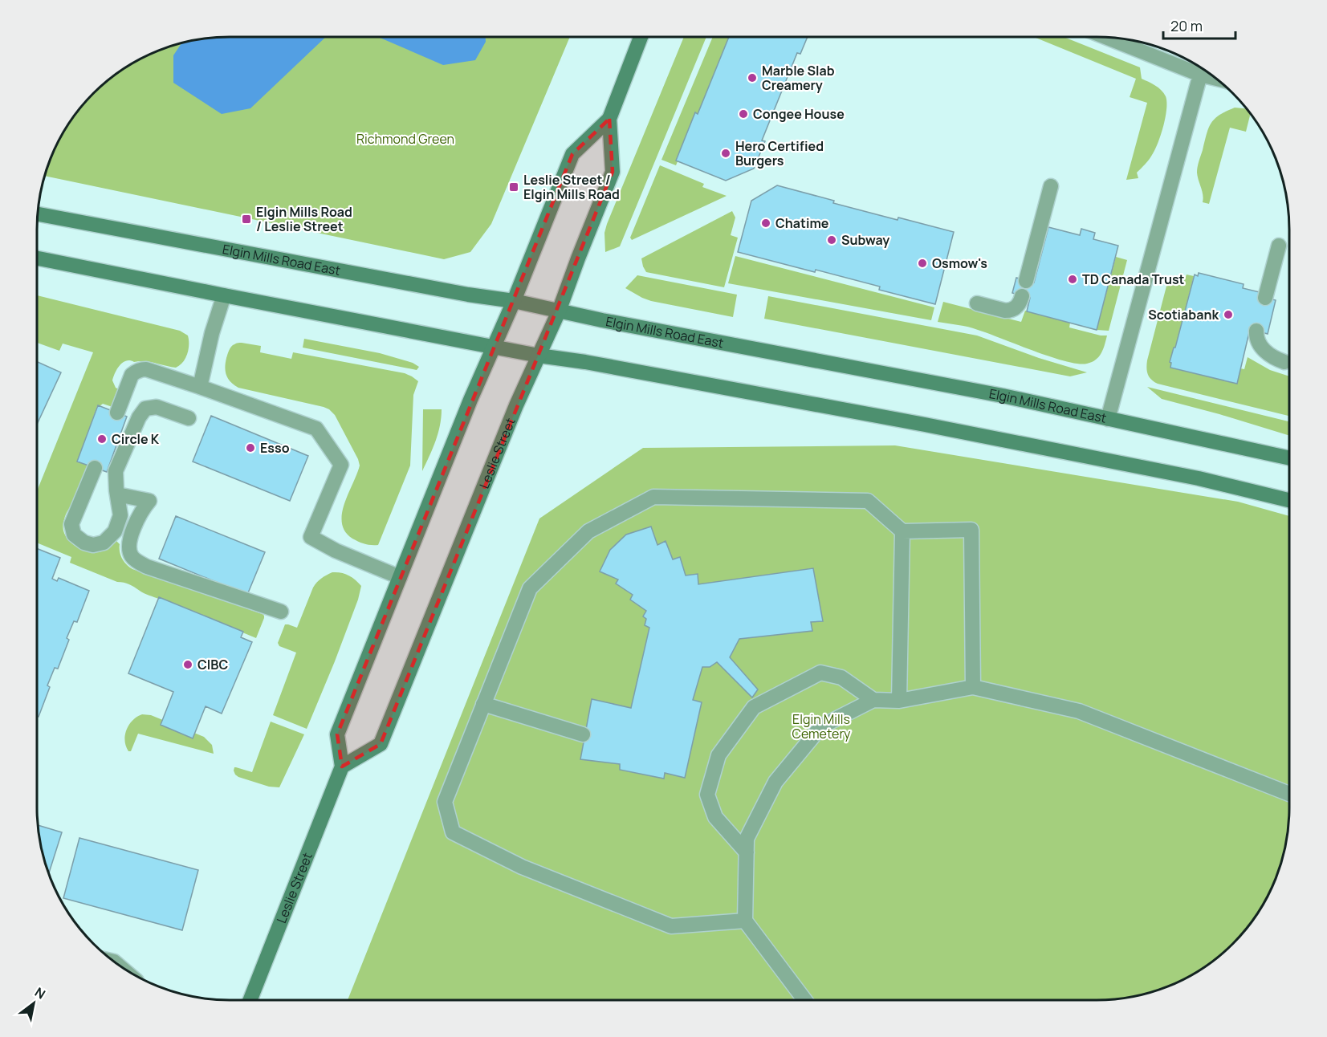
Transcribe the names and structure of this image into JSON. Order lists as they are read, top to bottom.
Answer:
{
  "streets": {
    "main road": ["Elgin Mills Road East", "Leslie Street"]
  },
  "crossings": [
    ["Elgin Mills Road East", "Leslie Street"]
  ],
  "parks": ["Richmond Green", "Elgin Mills Cemetery"],
  "places": {
    "other": [
      "Marble Slab Creamery",
      "Congee House",
      "Hero Certified Burgers",
      "Chatime",
      "Subway",
      "Osmow's",
      "TD Canada Trust",
      "Scotiabank",
      "Circle K",
      "Esso",
      "CIBC"
    ],
    "transit": ["Leslie Street / Elgin Mills Road", "Elgin Mills Road / Leslie Street"]
  },
  "scale_bar": "20 m",
  "north": "top right"
}
